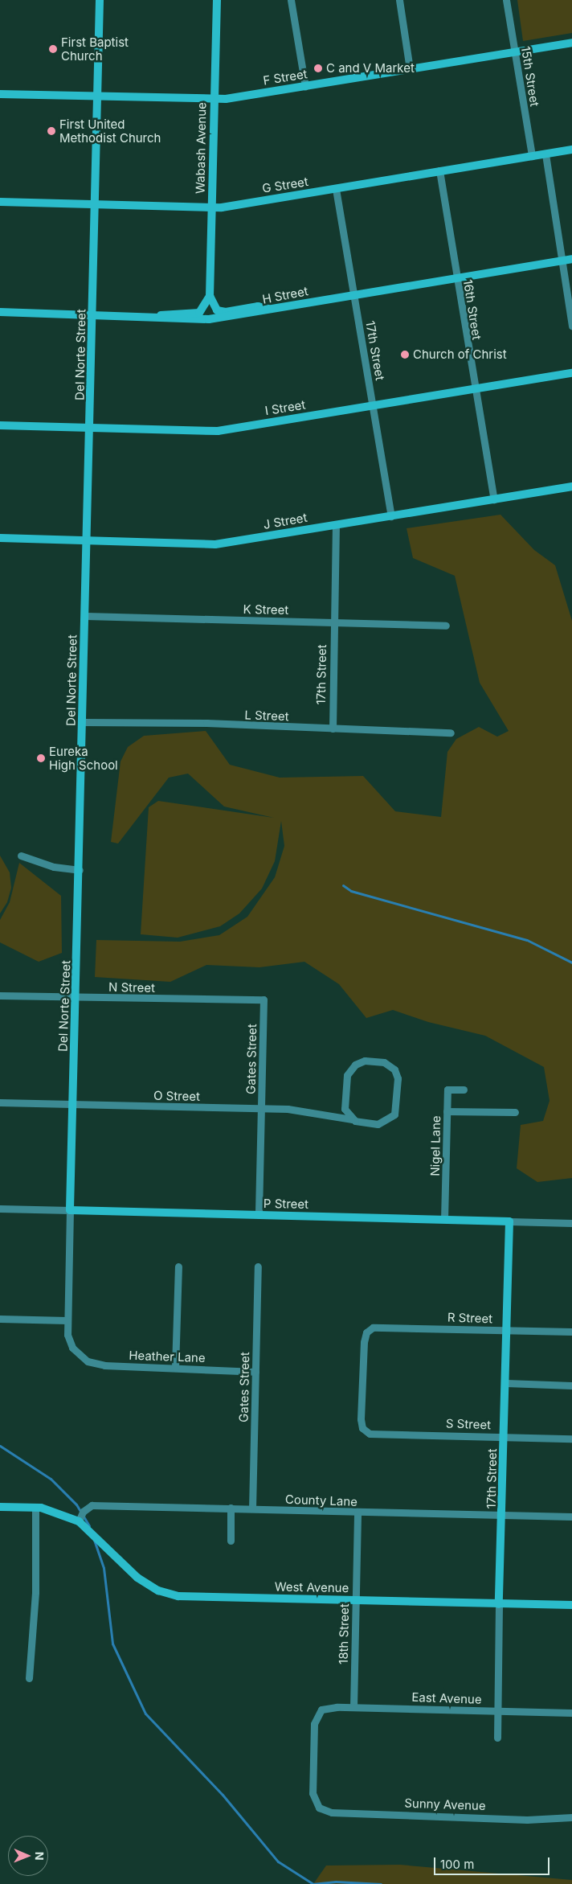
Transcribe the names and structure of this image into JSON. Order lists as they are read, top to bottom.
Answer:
{
  "streets": {
    "street": [
      "15th Street",
      "F Street",
      "Wabash Avenue",
      "G Street",
      "H Street",
      "16th Street",
      "17th Street",
      "Del Norte Street",
      "I Street",
      "J Street",
      "K Street",
      "L Street",
      "N Street",
      "Gates Street",
      "O Street",
      "Nigel Lane",
      "P Street",
      "R Street",
      "Heather Lane",
      "S Street",
      "County Lane",
      "West Avenue",
      "18th Street",
      "East Avenue",
      "Sunny Avenue"
    ]
  },
  "crossings": [
    ["15th Street", "F Street"],
    ["15th Street", "G Street"],
    ["F Street", "Wabash Avenue"],
    ["F Street", "Del Norte Street"],
    ["Wabash Avenue", "G Street"],
    ["G Street", "16th Street"],
    ["G Street", "17th Street"],
    ["G Street", "Del Norte Street"],
    ["H Street", "16th Street"],
    ["H Street", "17th Street"],
    ["H Street", "Del Norte Street"],
    ["16th Street", "I Street"],
    ["16th Street", "J Street"],
    ["17th Street", "I Street"],
    ["17th Street", "J Street"],
    ["17th Street", "K Street"],
    ["17th Street", "L Street"],
    ["17th Street", "P Street"],
    ["17th Street", "R Street"],
    ["17th Street", "S Street"],
    ["17th Street", "County Lane"],
    ["17th Street", "West Avenue"],
    ["17th Street", "East Avenue"],
    ["Del Norte Street", "I Street"],
    ["Del Norte Street", "J Street"],
    ["Del Norte Street", "K Street"],
    ["Del Norte Street", "L Street"],
    ["Del Norte Street", "N Street"],
    ["Del Norte Street", "O Street"],
    ["Del Norte Street", "P Street"],
    ["Del Norte Street", "Heather Lane"],
    ["N Street", "Gates Street"],
    ["Gates Street", "O Street"],
    ["Gates Street", "P Street"],
    ["Gates Street", "Heather Lane"],
    ["Gates Street", "County Lane"],
    ["Nigel Lane", "P Street"],
    ["R Street", "S Street"],
    ["County Lane", "West Avenue"],
    ["County Lane", "18th Street"],
    ["West Avenue", "18th Street"],
    ["18th Street", "East Avenue"],
    ["East Avenue", "Sunny Avenue"]
  ],
  "places": [
    "First Baptist Church",
    "C and V Market",
    "First United Methodist Church",
    "Church of Christ",
    "Eureka High School"
  ],
  "scale_bar": "100 m",
  "north": "right"
}
